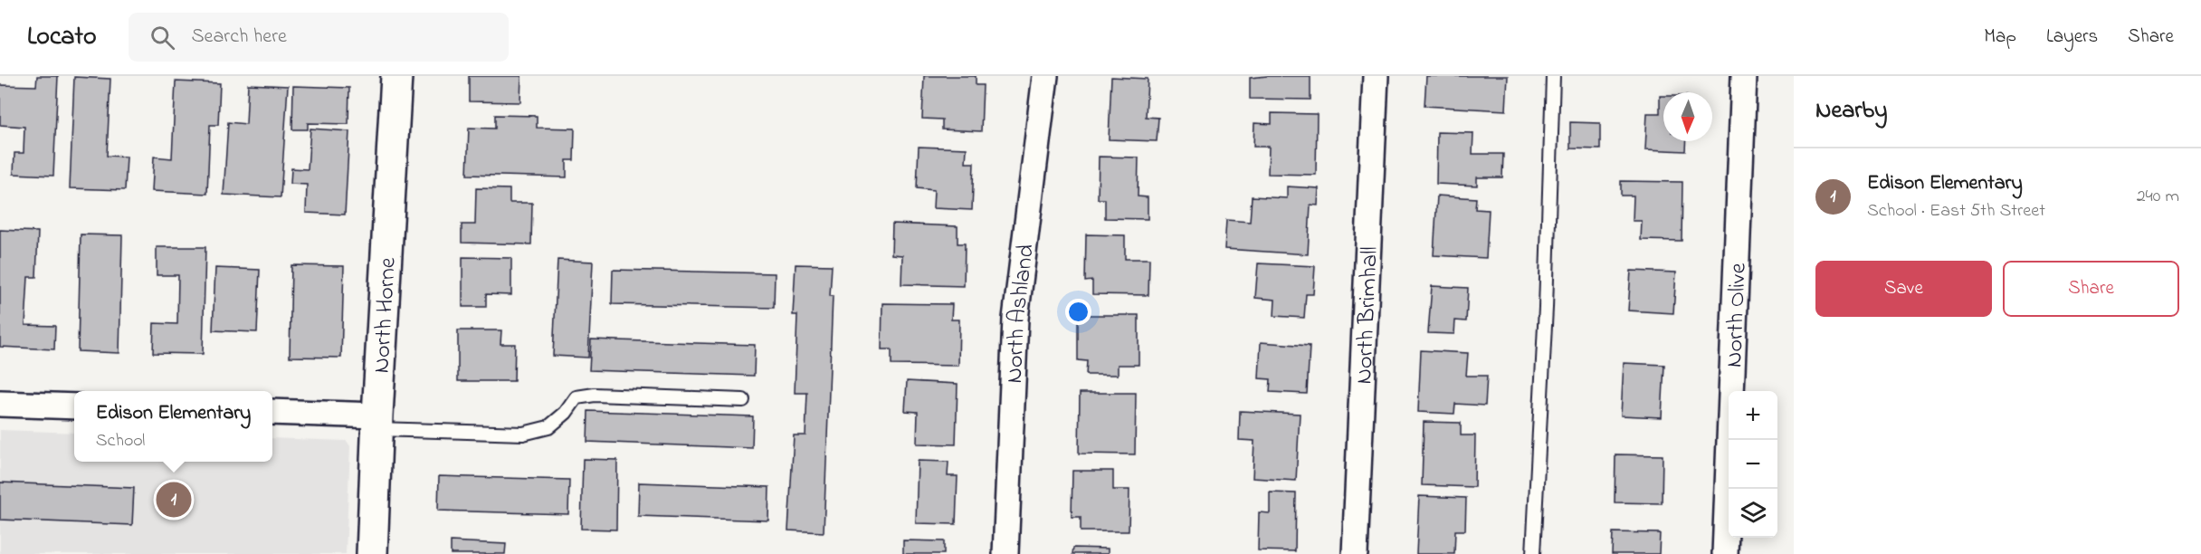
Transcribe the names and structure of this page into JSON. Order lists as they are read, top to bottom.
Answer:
{
  "streets": {
    "street": [
      "North Ashland",
      "North Horne",
      "North Brimhall",
      "North Olive"
    ]
  },
  "north": "bottom",
  "page": {
    "header": "Locato",
    "search": "Search here",
    "nav": ["Map", "Layers", "Share"],
    "heading": "Nearby",
    "list": [
      {
        "mark": "1",
        "name": "Edison Elementary",
        "note": "School · East 5th Street",
        "value": "240 m"
      }
    ],
    "buttons": ["Save", "Share"],
    "map_buttons": ["+", "−"],
    "popup": ["Edison Elementary", "School"],
    "pins": "1"
  }
}
